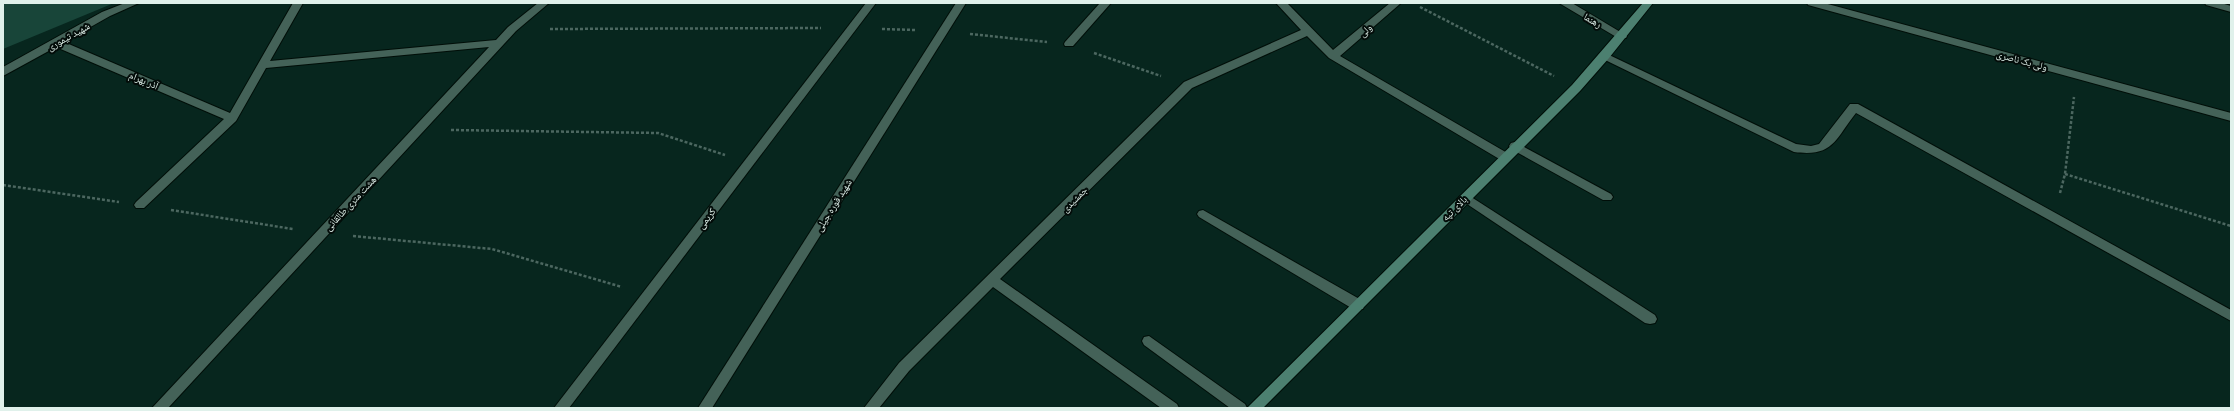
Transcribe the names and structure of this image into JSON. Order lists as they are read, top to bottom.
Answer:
{
  "streets": {
    "street": [
      "رهنما",
      "ولی",
      "شهید تیموری",
      "ولی بک ناصری",
      "آذر بهرام",
      "جمشیدی",
      "هشت متری طالقانی",
      "شهید قوره جیلی",
      "بالای تپه",
      "کریمی"
    ]
  },
  "crossings": [
    ["رهنما", "بالای تپه"],
    ["شهید تیموری", "آذر بهرام"]
  ]
}
